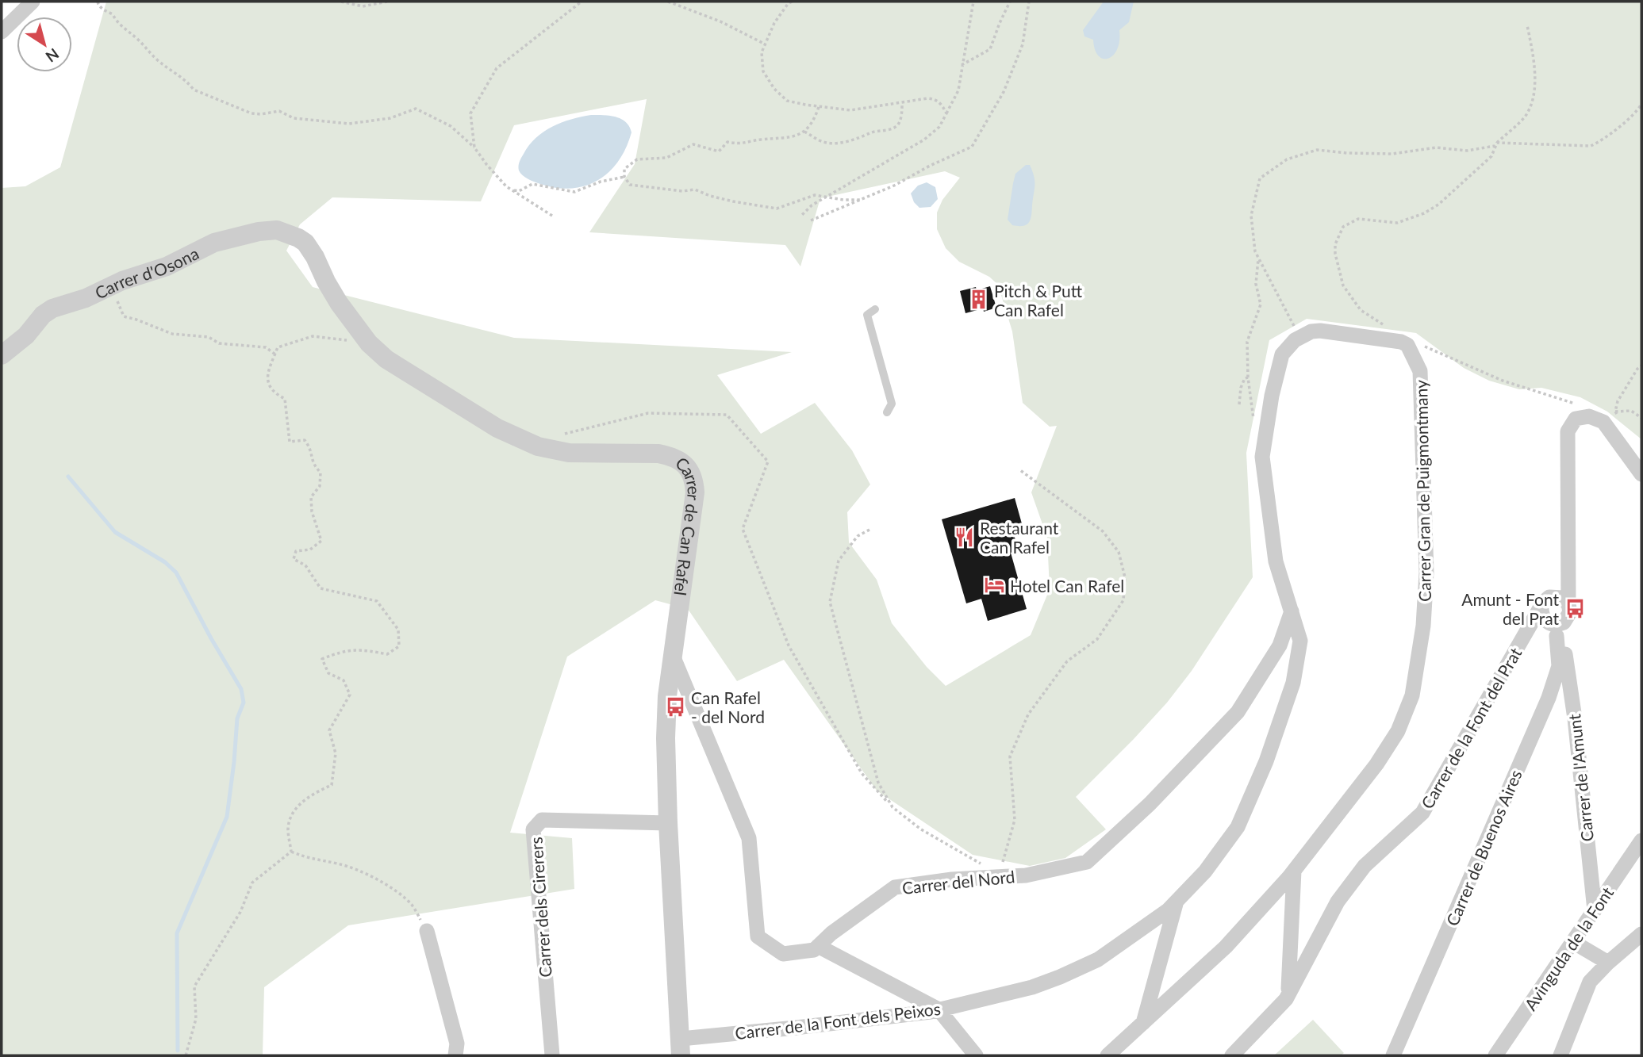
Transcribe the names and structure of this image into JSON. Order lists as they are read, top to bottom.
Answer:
{
  "streets": {
    "street": [
      "Carrer d'Osona",
      "Carrer Gran de Puigmontmany",
      "Carrer de Can Rafel",
      "Carrer de la Font del Prat",
      "Carrer de l'Amunt",
      "Carrer de Buenos Aires",
      "Carrer del Nord",
      "Carrer dels Cirerers",
      "Avinguda de la Font",
      "Carrer de la Font dels Peixos"
    ]
  },
  "crossings": [
    ["Carrer d'Osona", "Carrer de Can Rafel"],
    ["Carrer de Can Rafel", "Carrer del Nord"],
    ["Carrer de Can Rafel", "Carrer dels Cirerers"],
    ["Carrer de Can Rafel", "Carrer de la Font dels Peixos"],
    ["Carrer de la Font del Prat", "Carrer de l'Amunt"],
    ["Carrer de la Font del Prat", "Carrer de Buenos Aires"],
    ["Carrer de l'Amunt", "Carrer de Buenos Aires"],
    ["Carrer de l'Amunt", "Avinguda de la Font"],
    ["Carrer del Nord", "Carrer de la Font dels Peixos"]
  ],
  "places": {
    "building": ["Pitch & Putt Can Rafel"],
    "restaurant": ["Restaurant Can Rafel"],
    "hotel": ["Hotel Can Rafel"],
    "bus stop": ["Amunt - Font del Prat", "Can Rafel - del Nord"]
  },
  "north": "bottom right"
}
